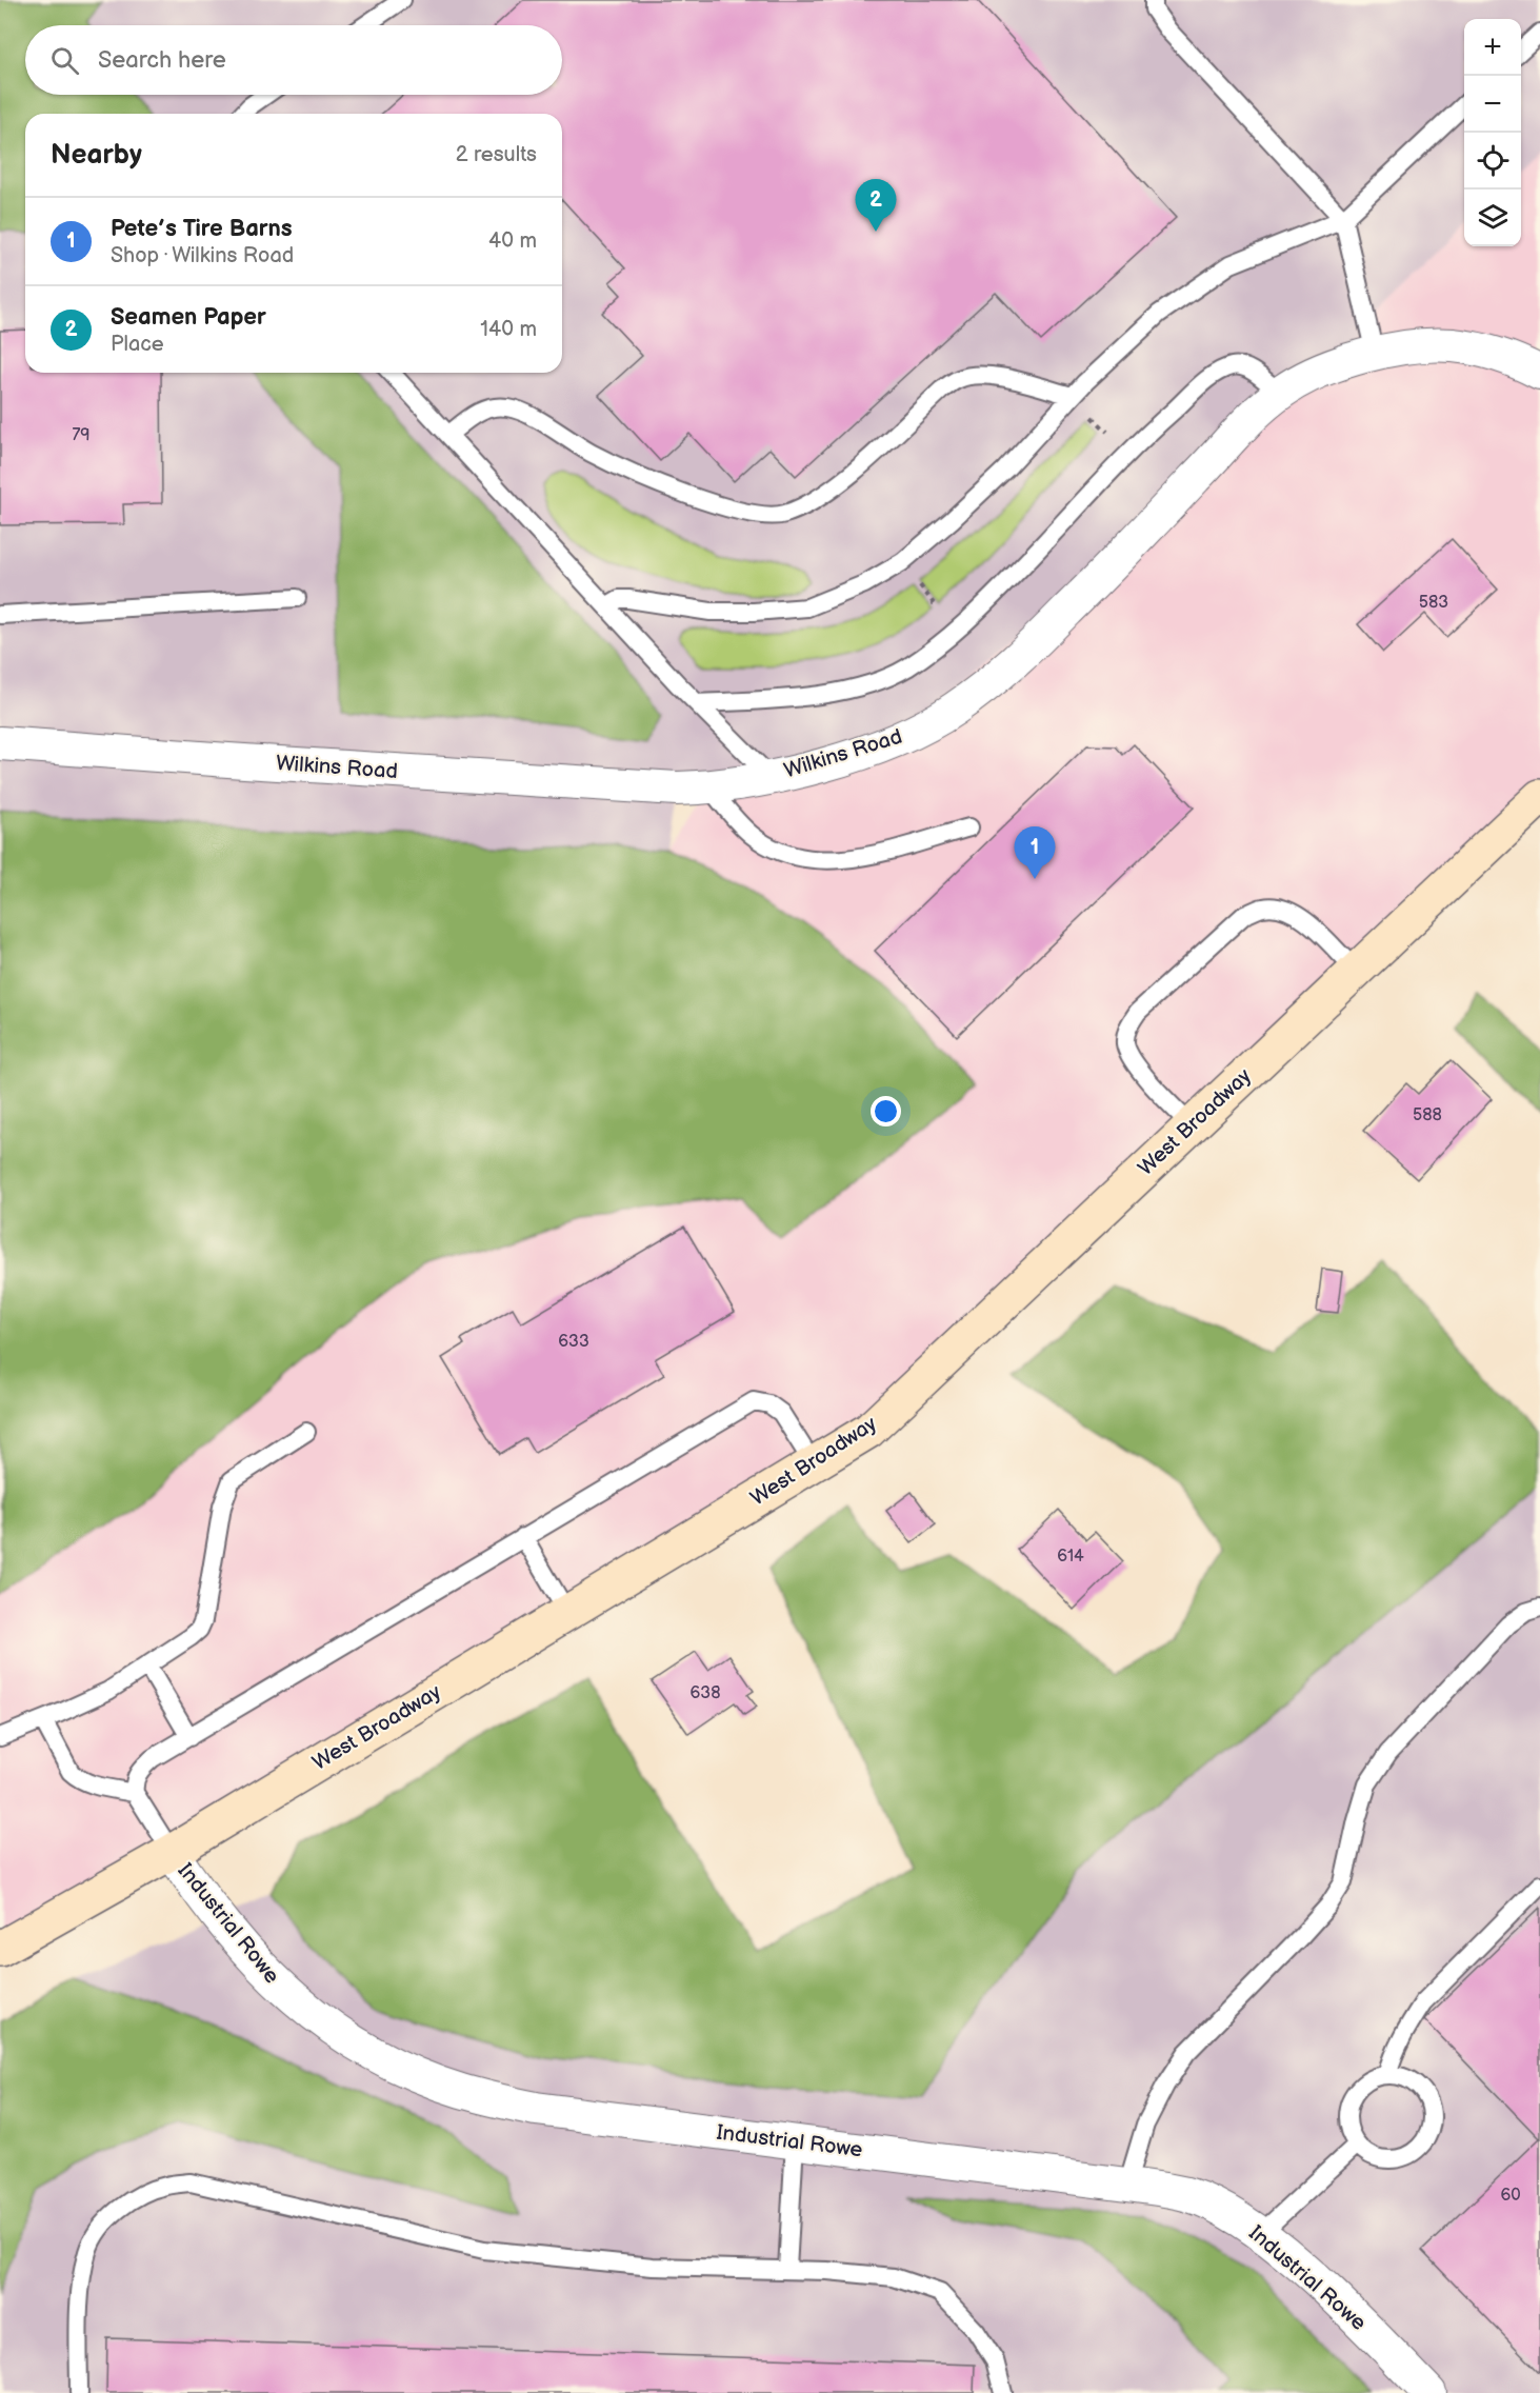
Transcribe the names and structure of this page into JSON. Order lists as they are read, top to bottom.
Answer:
{
  "streets": {
    "main road": ["West Broadway"],
    "street": ["Wilkins Road", "Industrial Rowe"]
  },
  "crossings": [
    ["West Broadway", "Industrial Rowe"]
  ],
  "house_numbers": [
    "79",
    "583",
    "588",
    "633",
    "614",
    "638",
    "60"
  ],
  "page": {
    "map_buttons": ["+", "−"],
    "search": "Search here",
    "heading": ["Nearby", "2 results"],
    "pins": ["2", "1"],
    "list": [
      {
        "mark": "1",
        "name": "Pete’s Tire Barns",
        "note": "Shop · Wilkins Road",
        "value": "40 m"
      },
      {
        "mark": "2",
        "name": "Seamen Paper",
        "note": "Place",
        "value": "140 m"
      }
    ]
  }
}
